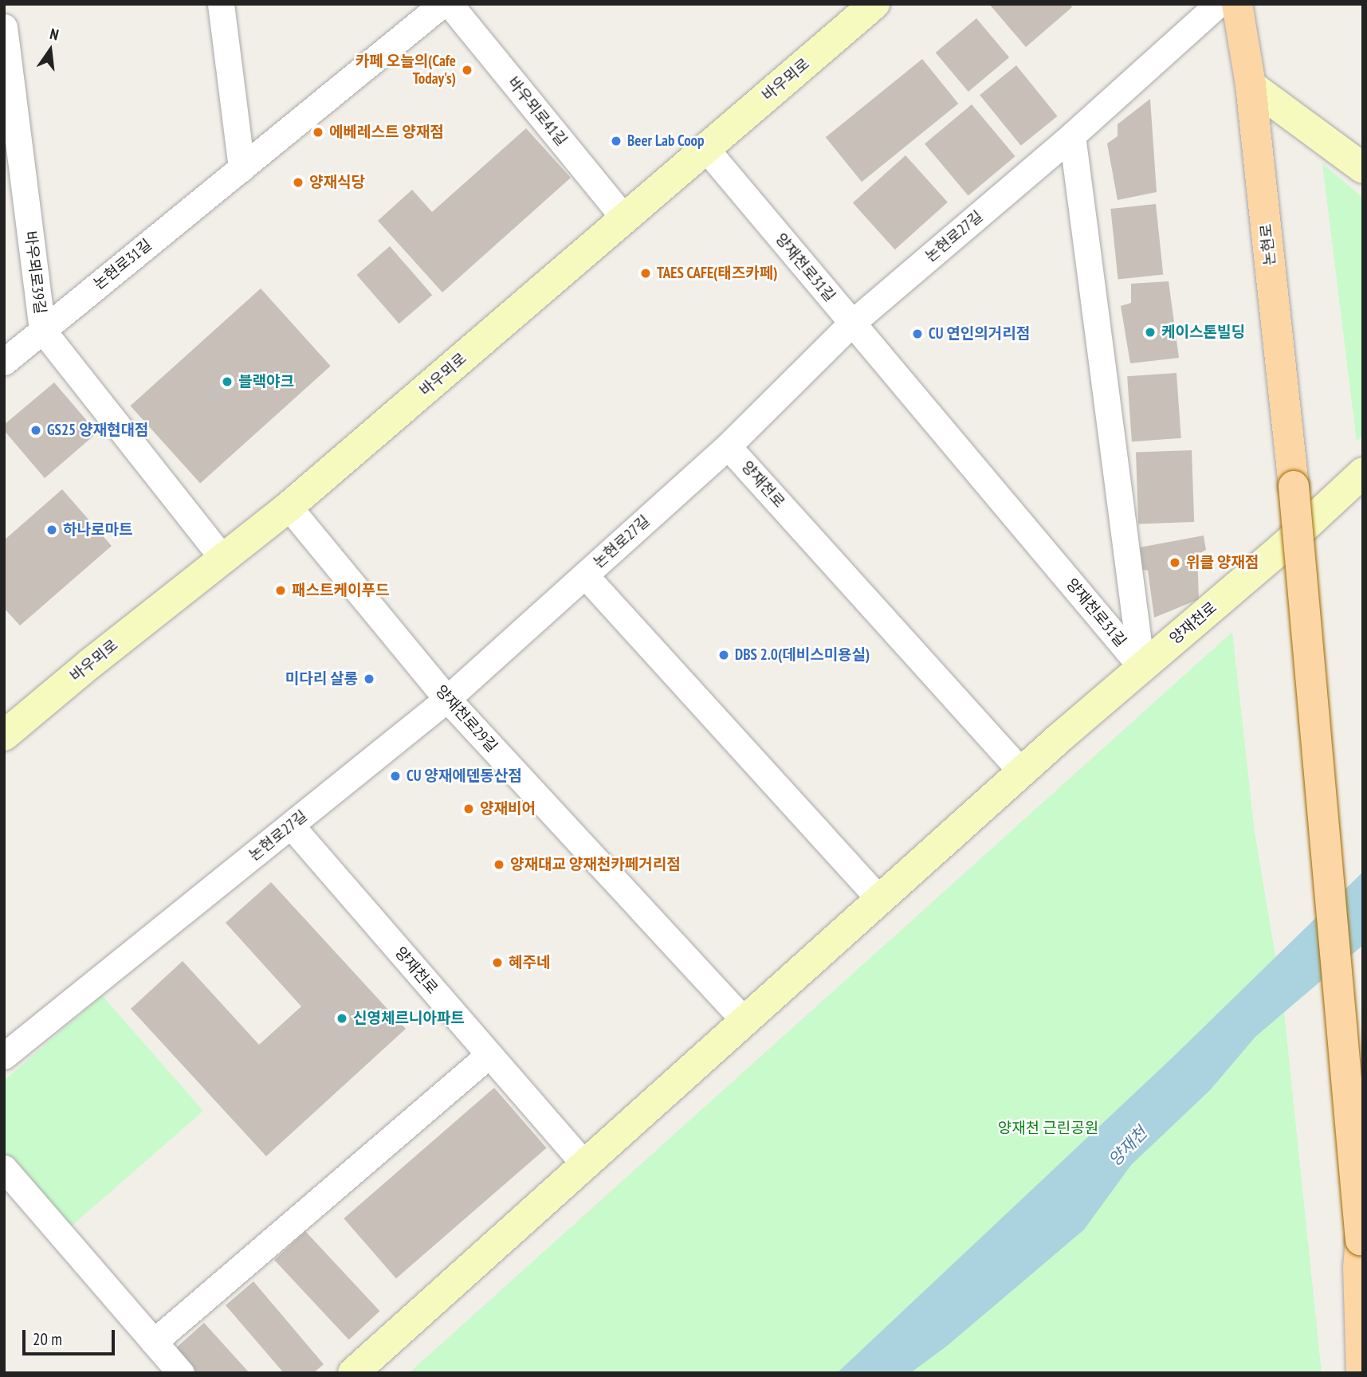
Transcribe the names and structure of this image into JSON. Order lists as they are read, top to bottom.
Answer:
{
  "streets": {
    "main road": ["논현로"],
    "street": [
      "바우뫼로",
      "바우뫼로41길",
      "논현로27길",
      "논현로31길",
      "양재천로31길",
      "바우뫼로39길",
      "양재천로",
      "양재천로29길"
    ]
  },
  "crossings": [
    ["바우뫼로", "바우뫼로41길"],
    ["바우뫼로", "양재천로31길"],
    ["바우뫼로", "바우뫼로39길"],
    ["바우뫼로", "양재천로29길"],
    ["논현로27길", "양재천로31길"],
    ["논현로27길", "양재천로"],
    ["논현로27길", "양재천로29길"],
    ["논현로31길", "바우뫼로39길"],
    ["양재천로31길", "양재천로"],
    ["양재천로", "양재천로29길"]
  ],
  "water": ["양재천"],
  "parks": ["양재천 근린공원"],
  "places": [
    "카페 오늘의(Cafe Today's)",
    "에베레스트 양재점",
    "Beer Lab Coop",
    "양재식당",
    "TAES CAFE(태즈카페)",
    "케이스톤빌딩",
    "CU 연인의거리점",
    "블랙야크",
    "GS25 양재현대점",
    "하나로마트",
    "위클 양재점",
    "패스트케이푸드",
    "DBS 2.0(데비스미용실)",
    "미다리 살롱",
    "CU 양재에덴동산점",
    "양재비어",
    "양재대교 양재천카페거리점",
    "혜주네",
    "신영체르니아파트"
  ],
  "scale_bar": "20 m",
  "north": "top"
}
